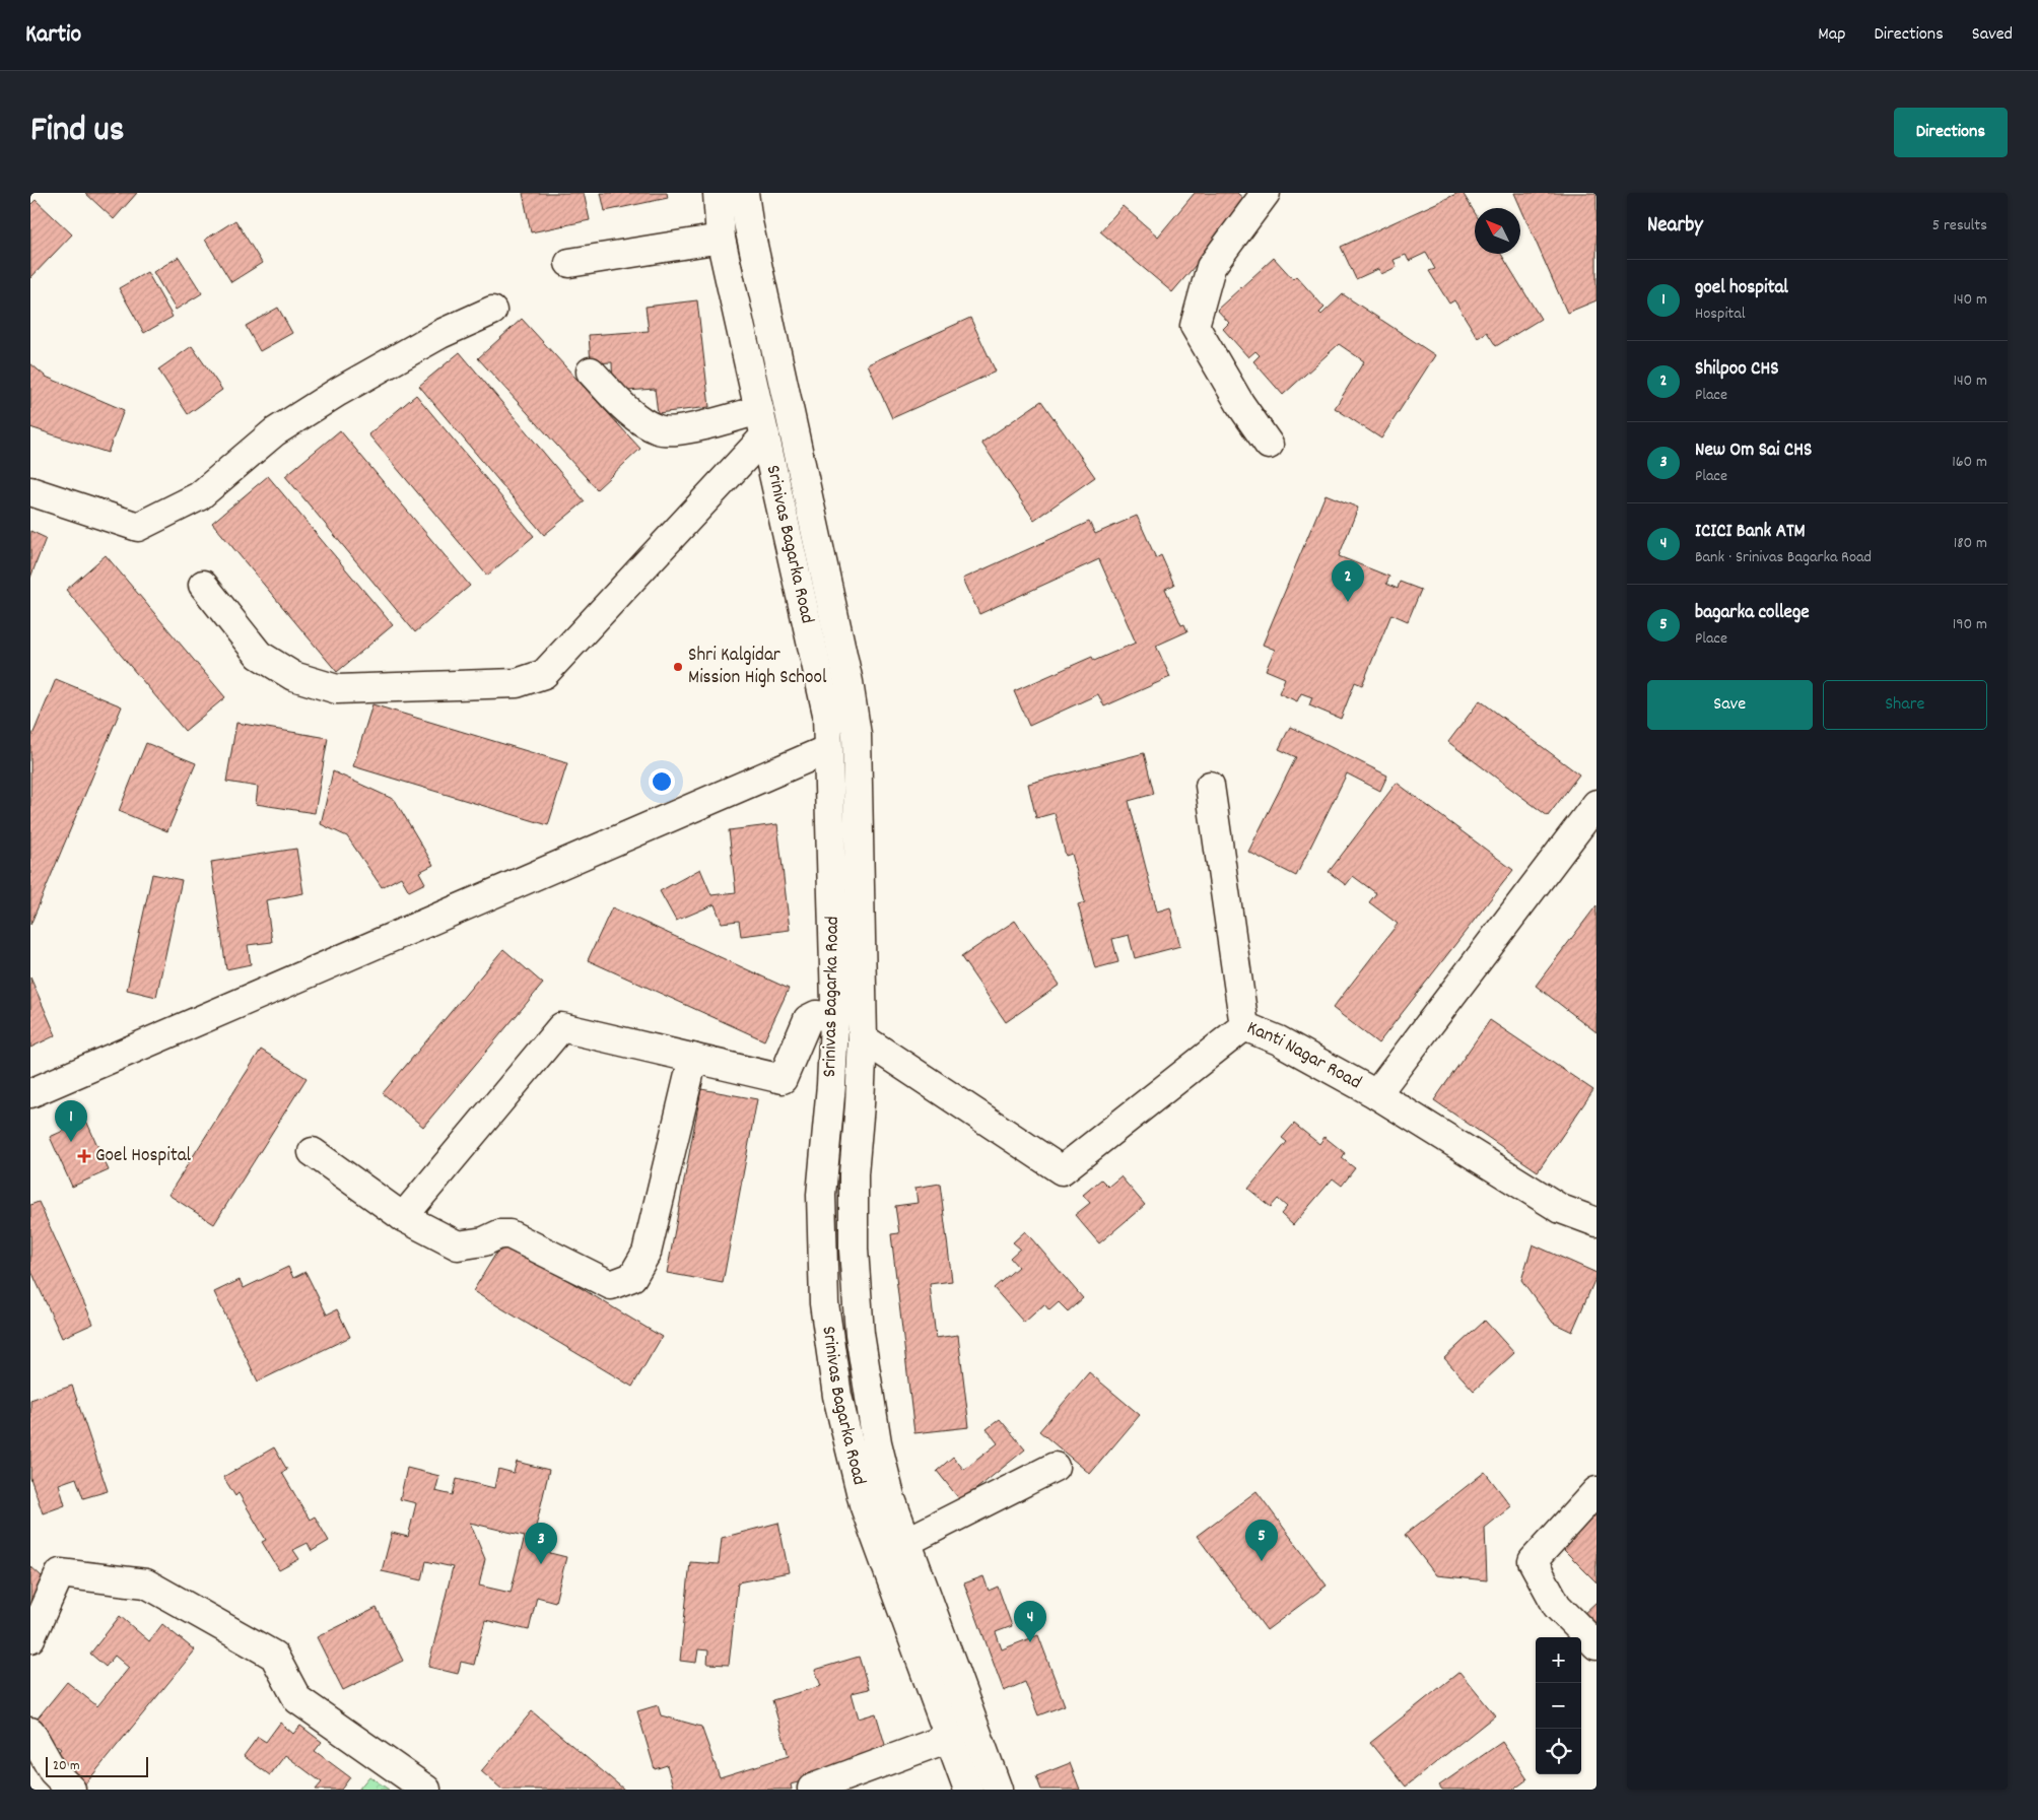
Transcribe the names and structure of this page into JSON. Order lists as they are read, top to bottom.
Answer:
{
  "streets": {
    "street": ["Srinivas Bagarka Road", "Kanti Nagar Road"]
  },
  "crossings": [
    ["Srinivas Bagarka Road", "Kanti Nagar Road"]
  ],
  "places": {
    "other": ["Shri Kalgidar Mission High School"],
    "health": ["Goel Hospital"]
  },
  "scale_bar": "20 m",
  "north": "top left",
  "page": {
    "header": "Kartio",
    "nav": ["Map", "Directions", "Saved"],
    "title": "Find us",
    "buttons": [
      "Directions",
      ["Save", "Share"]
    ],
    "heading": ["Nearby", "5 results"],
    "list": [
      {
        "mark": "1",
        "name": "goel hospital",
        "note": "Hospital",
        "value": "140 m"
      },
      {
        "mark": "2",
        "name": "Shilpoo CHS",
        "note": "Place",
        "value": "140 m"
      },
      {
        "mark": "3",
        "name": "New Om Sai CHS",
        "note": "Place",
        "value": "160 m"
      },
      {
        "mark": "4",
        "name": "ICICI Bank ATM",
        "note": "Bank · Srinivas Bagarka Road",
        "value": "180 m"
      },
      {
        "mark": "5",
        "name": "bagarka college",
        "note": "Place",
        "value": "190 m"
      }
    ],
    "pins": [
      "2",
      "1",
      "5",
      "3",
      "4"
    ],
    "map_buttons": ["+", "−"],
    "scale": "20 m"
  }
}
